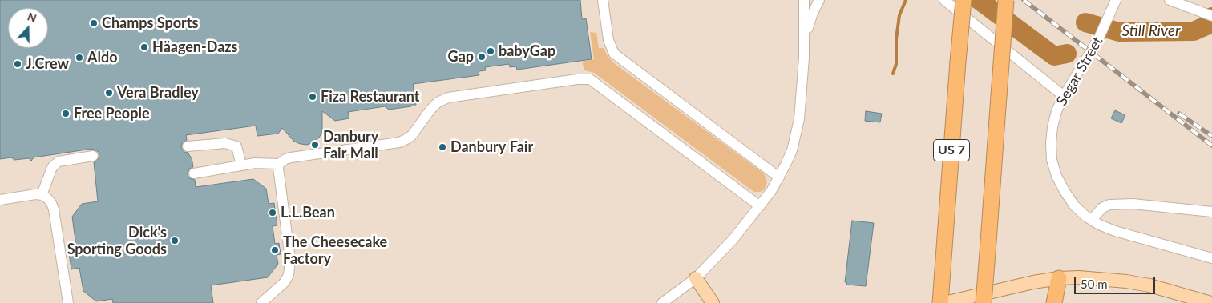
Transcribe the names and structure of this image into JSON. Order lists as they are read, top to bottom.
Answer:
{
  "streets": {
    "highway": ["US 7"],
    "street": ["Segar Street"]
  },
  "water": ["Still River"],
  "places": [
    "Champs Sports",
    "Häagen-Dazs",
    "babyGap",
    "Gap",
    "Aldo",
    "J.Crew",
    "Vera Bradley",
    "Fiza Restaurant",
    "Free People",
    "Danbury Fair Mall",
    "Danbury Fair",
    "L.L.Bean",
    "Dick's Sporting Goods",
    "The Cheesecake Factory"
  ],
  "scale_bar": "50 m",
  "north": "top"
}
